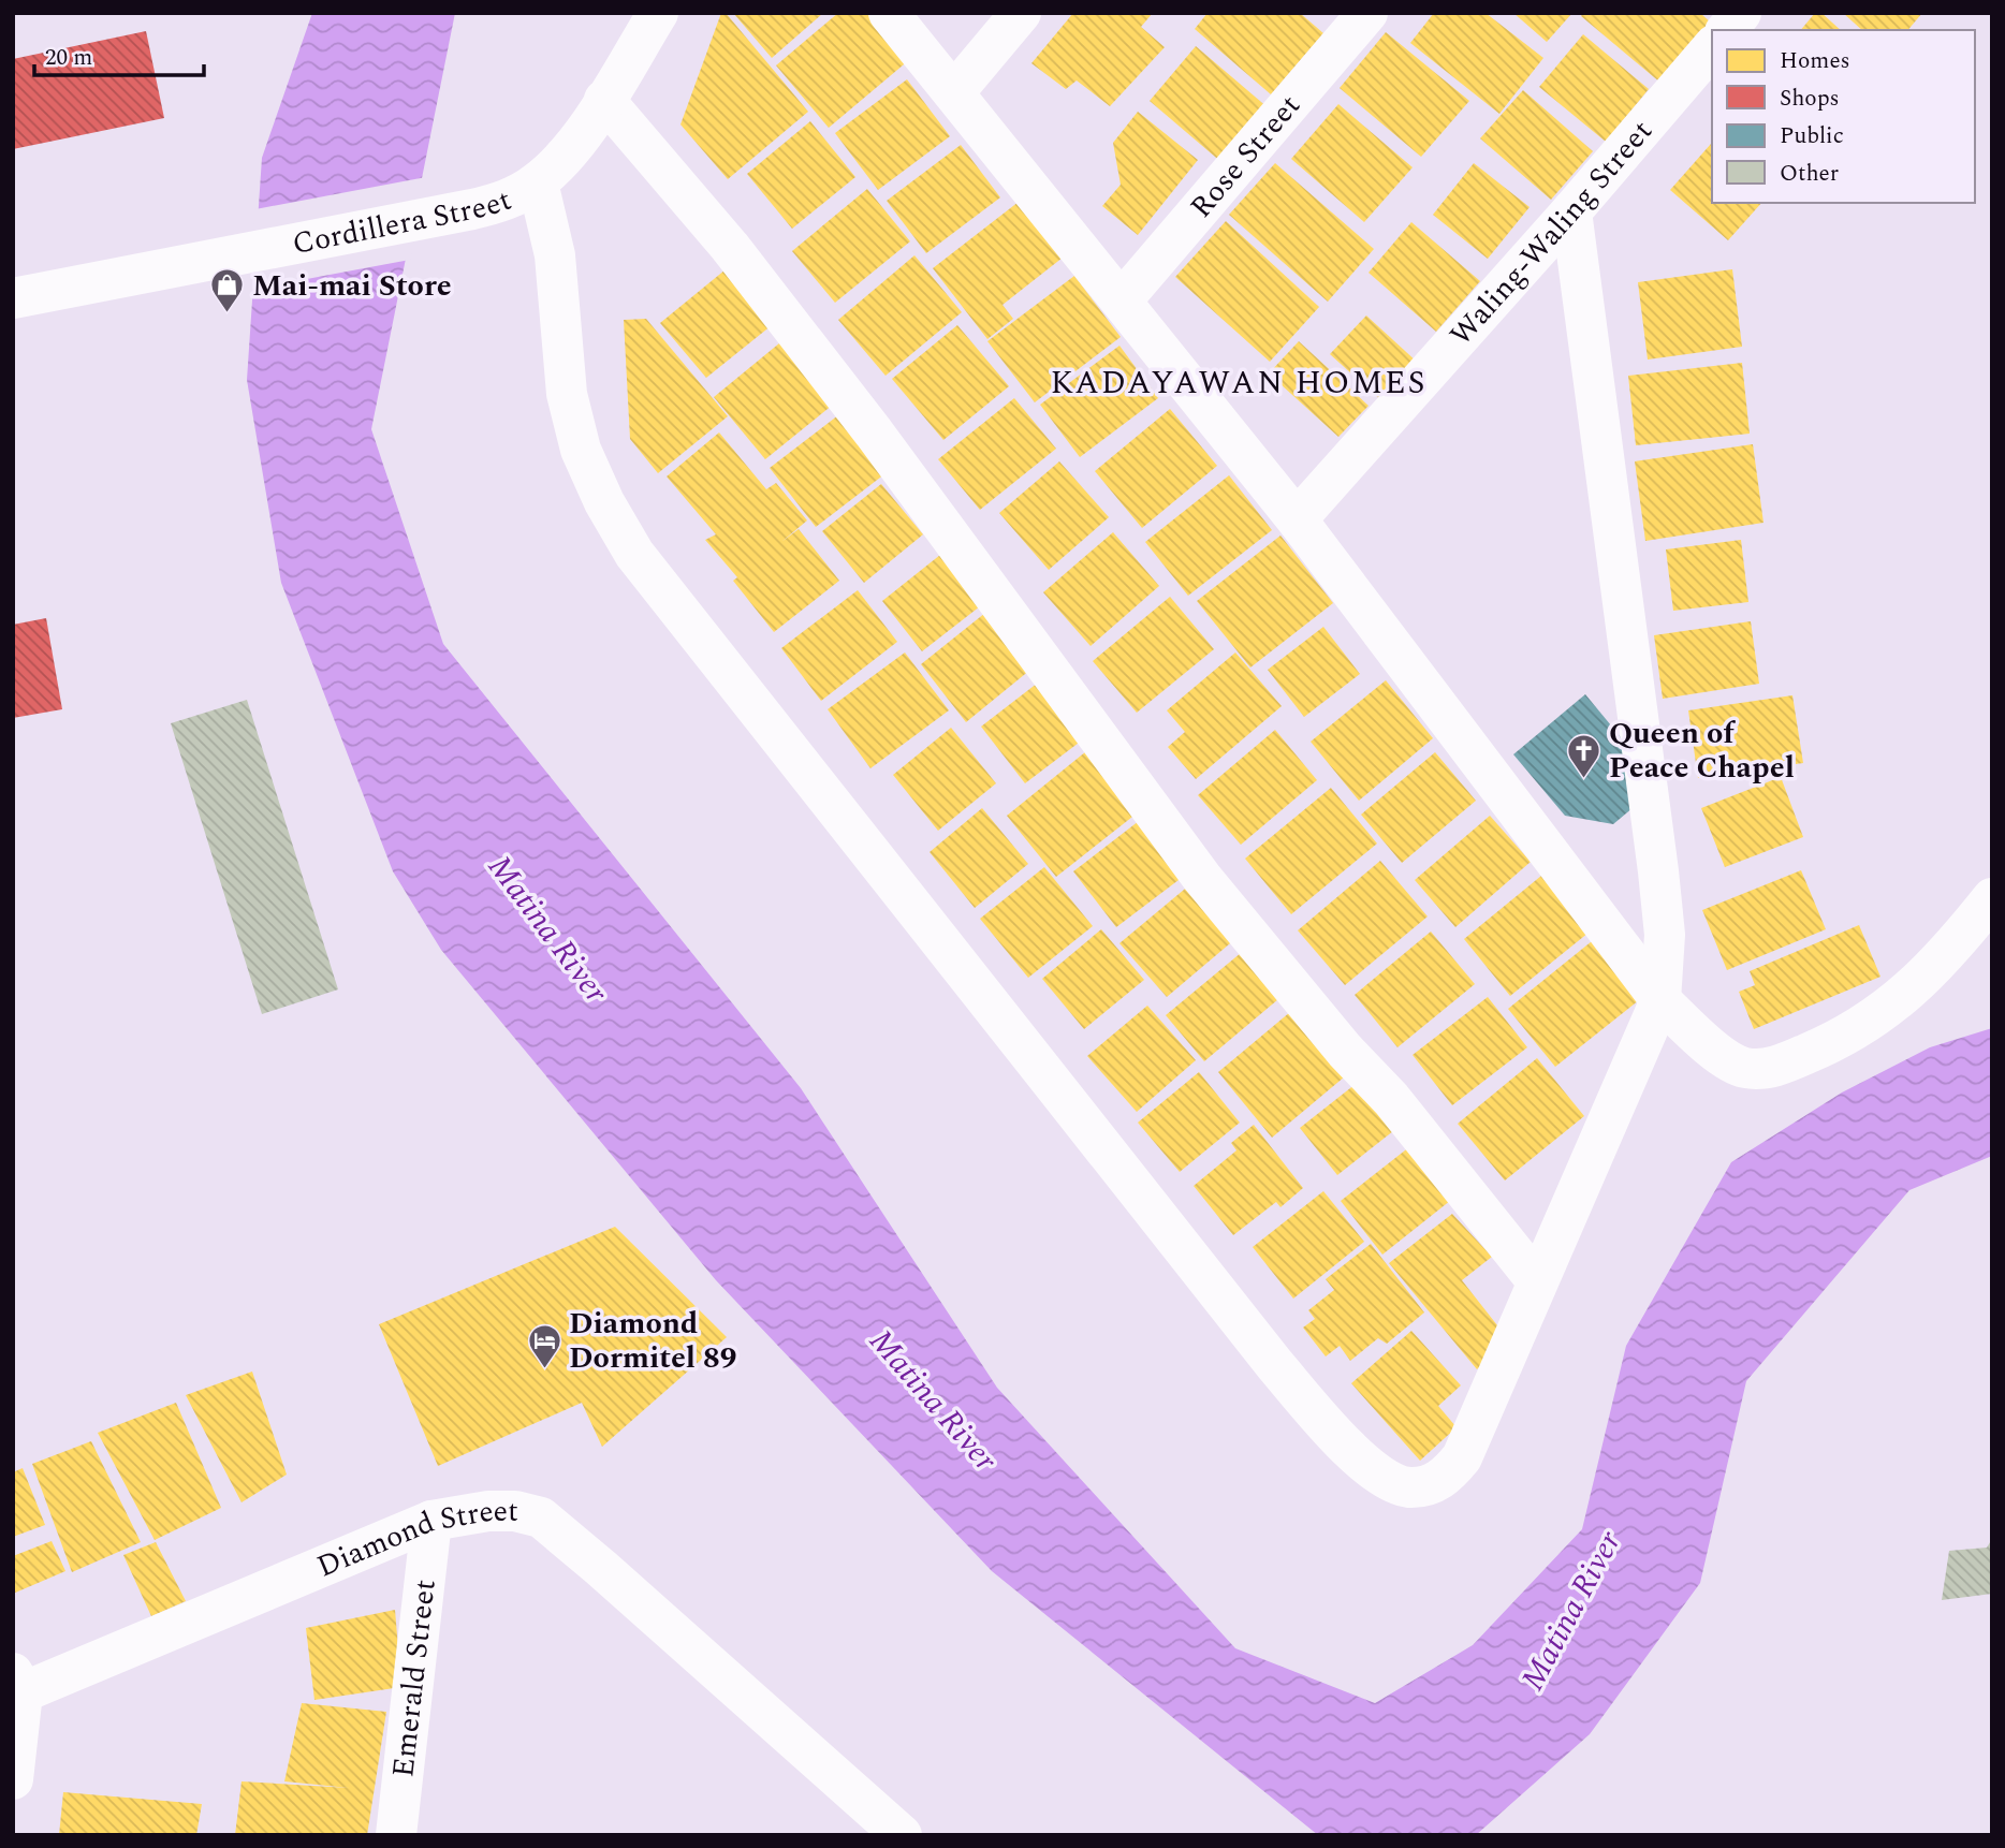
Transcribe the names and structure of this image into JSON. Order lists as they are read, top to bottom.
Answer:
{
  "streets": {
    "street": [
      "Rose Street",
      "Cordillera Street",
      "Waling-Waling Street",
      "Diamond Street",
      "Emerald Street"
    ]
  },
  "crossings": [
    ["Diamond Street", "Emerald Street"]
  ],
  "districts": ["KADAYAWAN HOMES"],
  "water": ["Matina River"],
  "places": {
    "shop": ["Mai-mai Store"],
    "church": ["Queen of Peace Chapel"],
    "hotel": ["Diamond Dormitel 89"]
  },
  "legend": [
    "Homes",
    "Shops",
    "Public",
    "Other"
  ],
  "scale_bar": "20 m"
}
